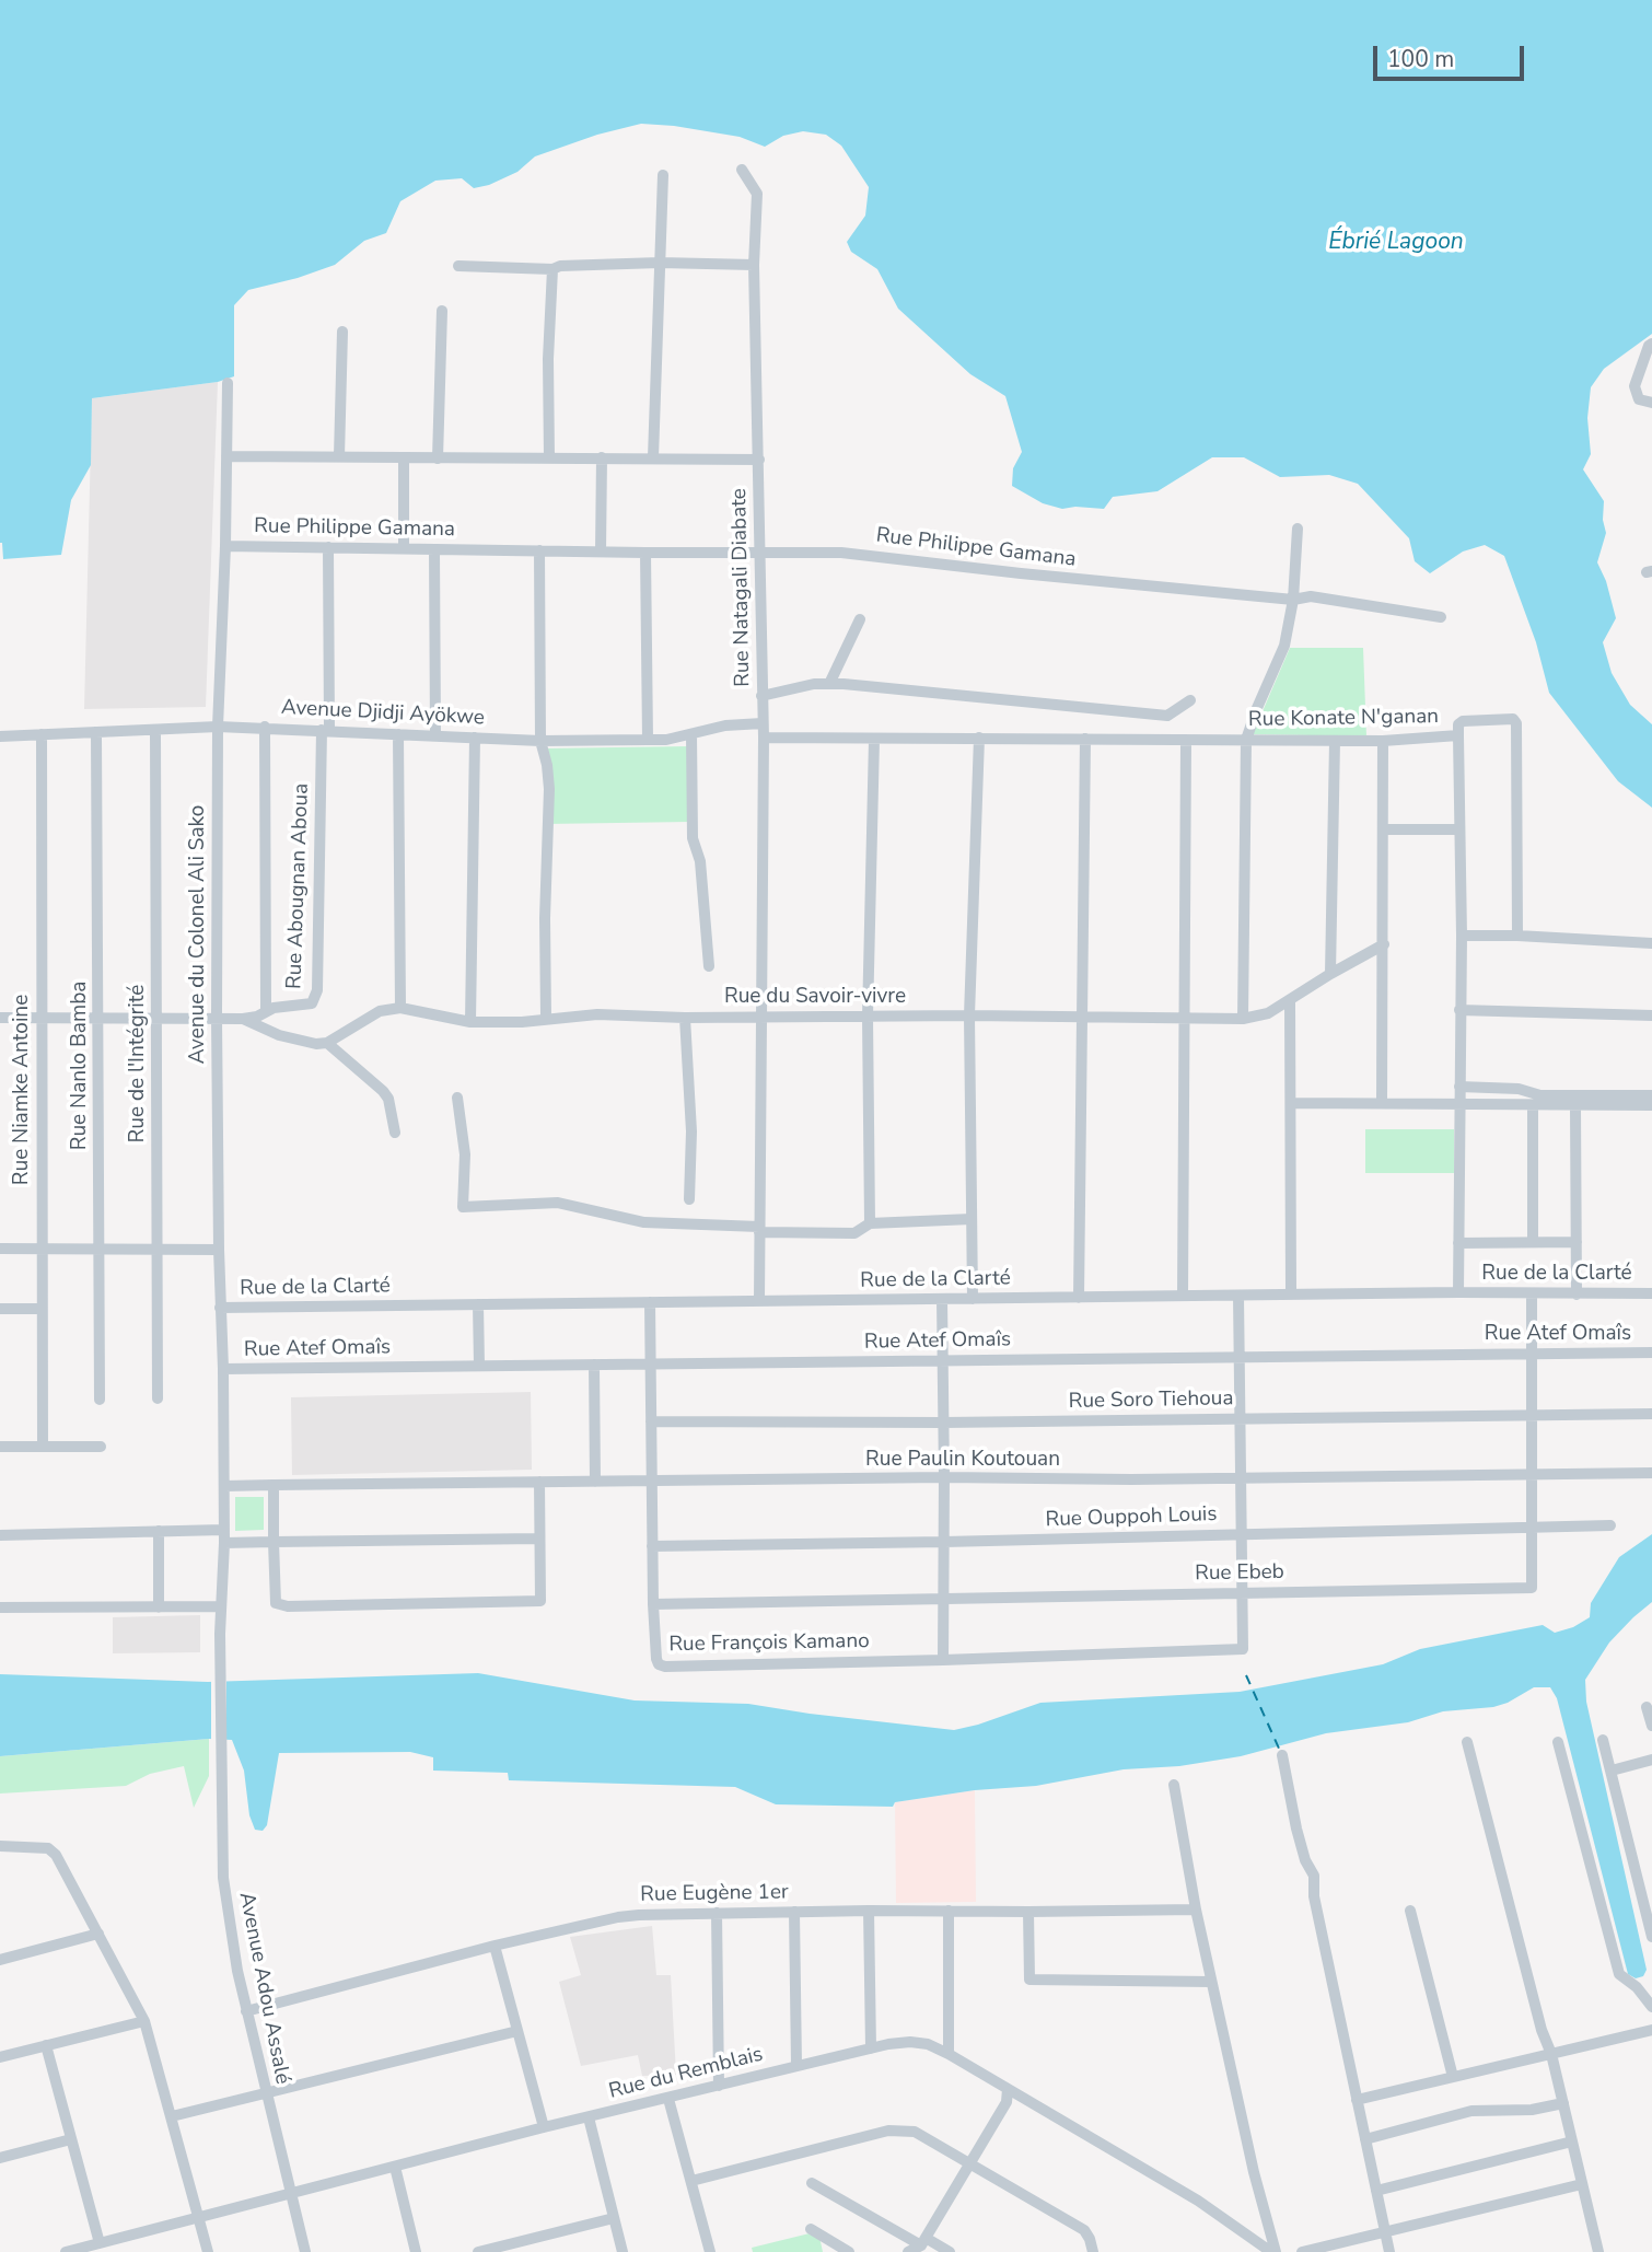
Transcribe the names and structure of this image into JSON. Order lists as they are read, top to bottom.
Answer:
{
  "streets": {
    "street": [
      "Rue Philippe Gamana",
      "Rue Natagali Diabate",
      "Avenue Djidji Ayökwe",
      "Rue Konate N'ganan",
      "Rue Abougnan Aboua",
      "Avenue du Colonel Ali Sako",
      "Rue du Savoir-vivre",
      "Rue de l'Intégrité",
      "Rue Nanlo Bamba",
      "Rue Niamke Antoine",
      "Rue de la Clarté",
      "Rue Atef Omaîs",
      "Rue Soro Tiehoua",
      "Rue Paulin Koutouan",
      "Rue Ouppoh Louis",
      "Rue Ebeb",
      "Rue François Kamano",
      "Rue Eugène 1er",
      "Avenue Adou Assalé",
      "Rue du Remblais"
    ]
  },
  "crossings": [
    ["Rue Philippe Gamana", "Rue Natagali Diabate"],
    ["Rue Philippe Gamana", "Avenue du Colonel Ali Sako"],
    ["Rue Natagali Diabate", "Avenue Djidji Ayökwe"],
    ["Rue Natagali Diabate", "Rue Konate N'ganan"],
    ["Rue Natagali Diabate", "Rue du Savoir-vivre"],
    ["Rue Natagali Diabate", "Rue de la Clarté"],
    ["Avenue Djidji Ayökwe", "Rue Abougnan Aboua"],
    ["Avenue Djidji Ayökwe", "Avenue du Colonel Ali Sako"],
    ["Avenue Djidji Ayökwe", "Rue de l'Intégrité"],
    ["Avenue Djidji Ayökwe", "Rue Nanlo Bamba"],
    ["Avenue Djidji Ayökwe", "Rue Niamke Antoine"],
    ["Rue Konate N'ganan", "Rue de la Clarté"],
    ["Rue Abougnan Aboua", "Avenue du Colonel Ali Sako"],
    ["Rue Abougnan Aboua", "Rue de l'Intégrité"],
    ["Rue Abougnan Aboua", "Rue Nanlo Bamba"],
    ["Rue Abougnan Aboua", "Rue Niamke Antoine"],
    ["Avenue du Colonel Ali Sako", "Rue de la Clarté"],
    ["Avenue du Colonel Ali Sako", "Rue Atef Omaîs"],
    ["Avenue du Colonel Ali Sako", "Rue Paulin Koutouan"],
    ["Avenue du Colonel Ali Sako", "Avenue Adou Assalé"],
    ["Rue de la Clarté", "Rue Ebeb"],
    ["Rue de la Clarté", "Rue François Kamano"],
    ["Rue Atef Omaîs", "Rue Ebeb"],
    ["Rue Atef Omaîs", "Rue François Kamano"],
    ["Rue Soro Tiehoua", "Rue Ebeb"],
    ["Rue Soro Tiehoua", "Rue François Kamano"],
    ["Rue Paulin Koutouan", "Rue Ebeb"],
    ["Rue Paulin Koutouan", "Rue François Kamano"],
    ["Rue Ouppoh Louis", "Rue Ebeb"],
    ["Rue Ouppoh Louis", "Rue François Kamano"],
    ["Rue Ebeb", "Rue François Kamano"],
    ["Rue Eugène 1er", "Avenue Adou Assalé"],
    ["Avenue Adou Assalé", "Rue du Remblais"]
  ],
  "water": ["Ébrié Lagoon"],
  "scale_bar": "100 m"
}
